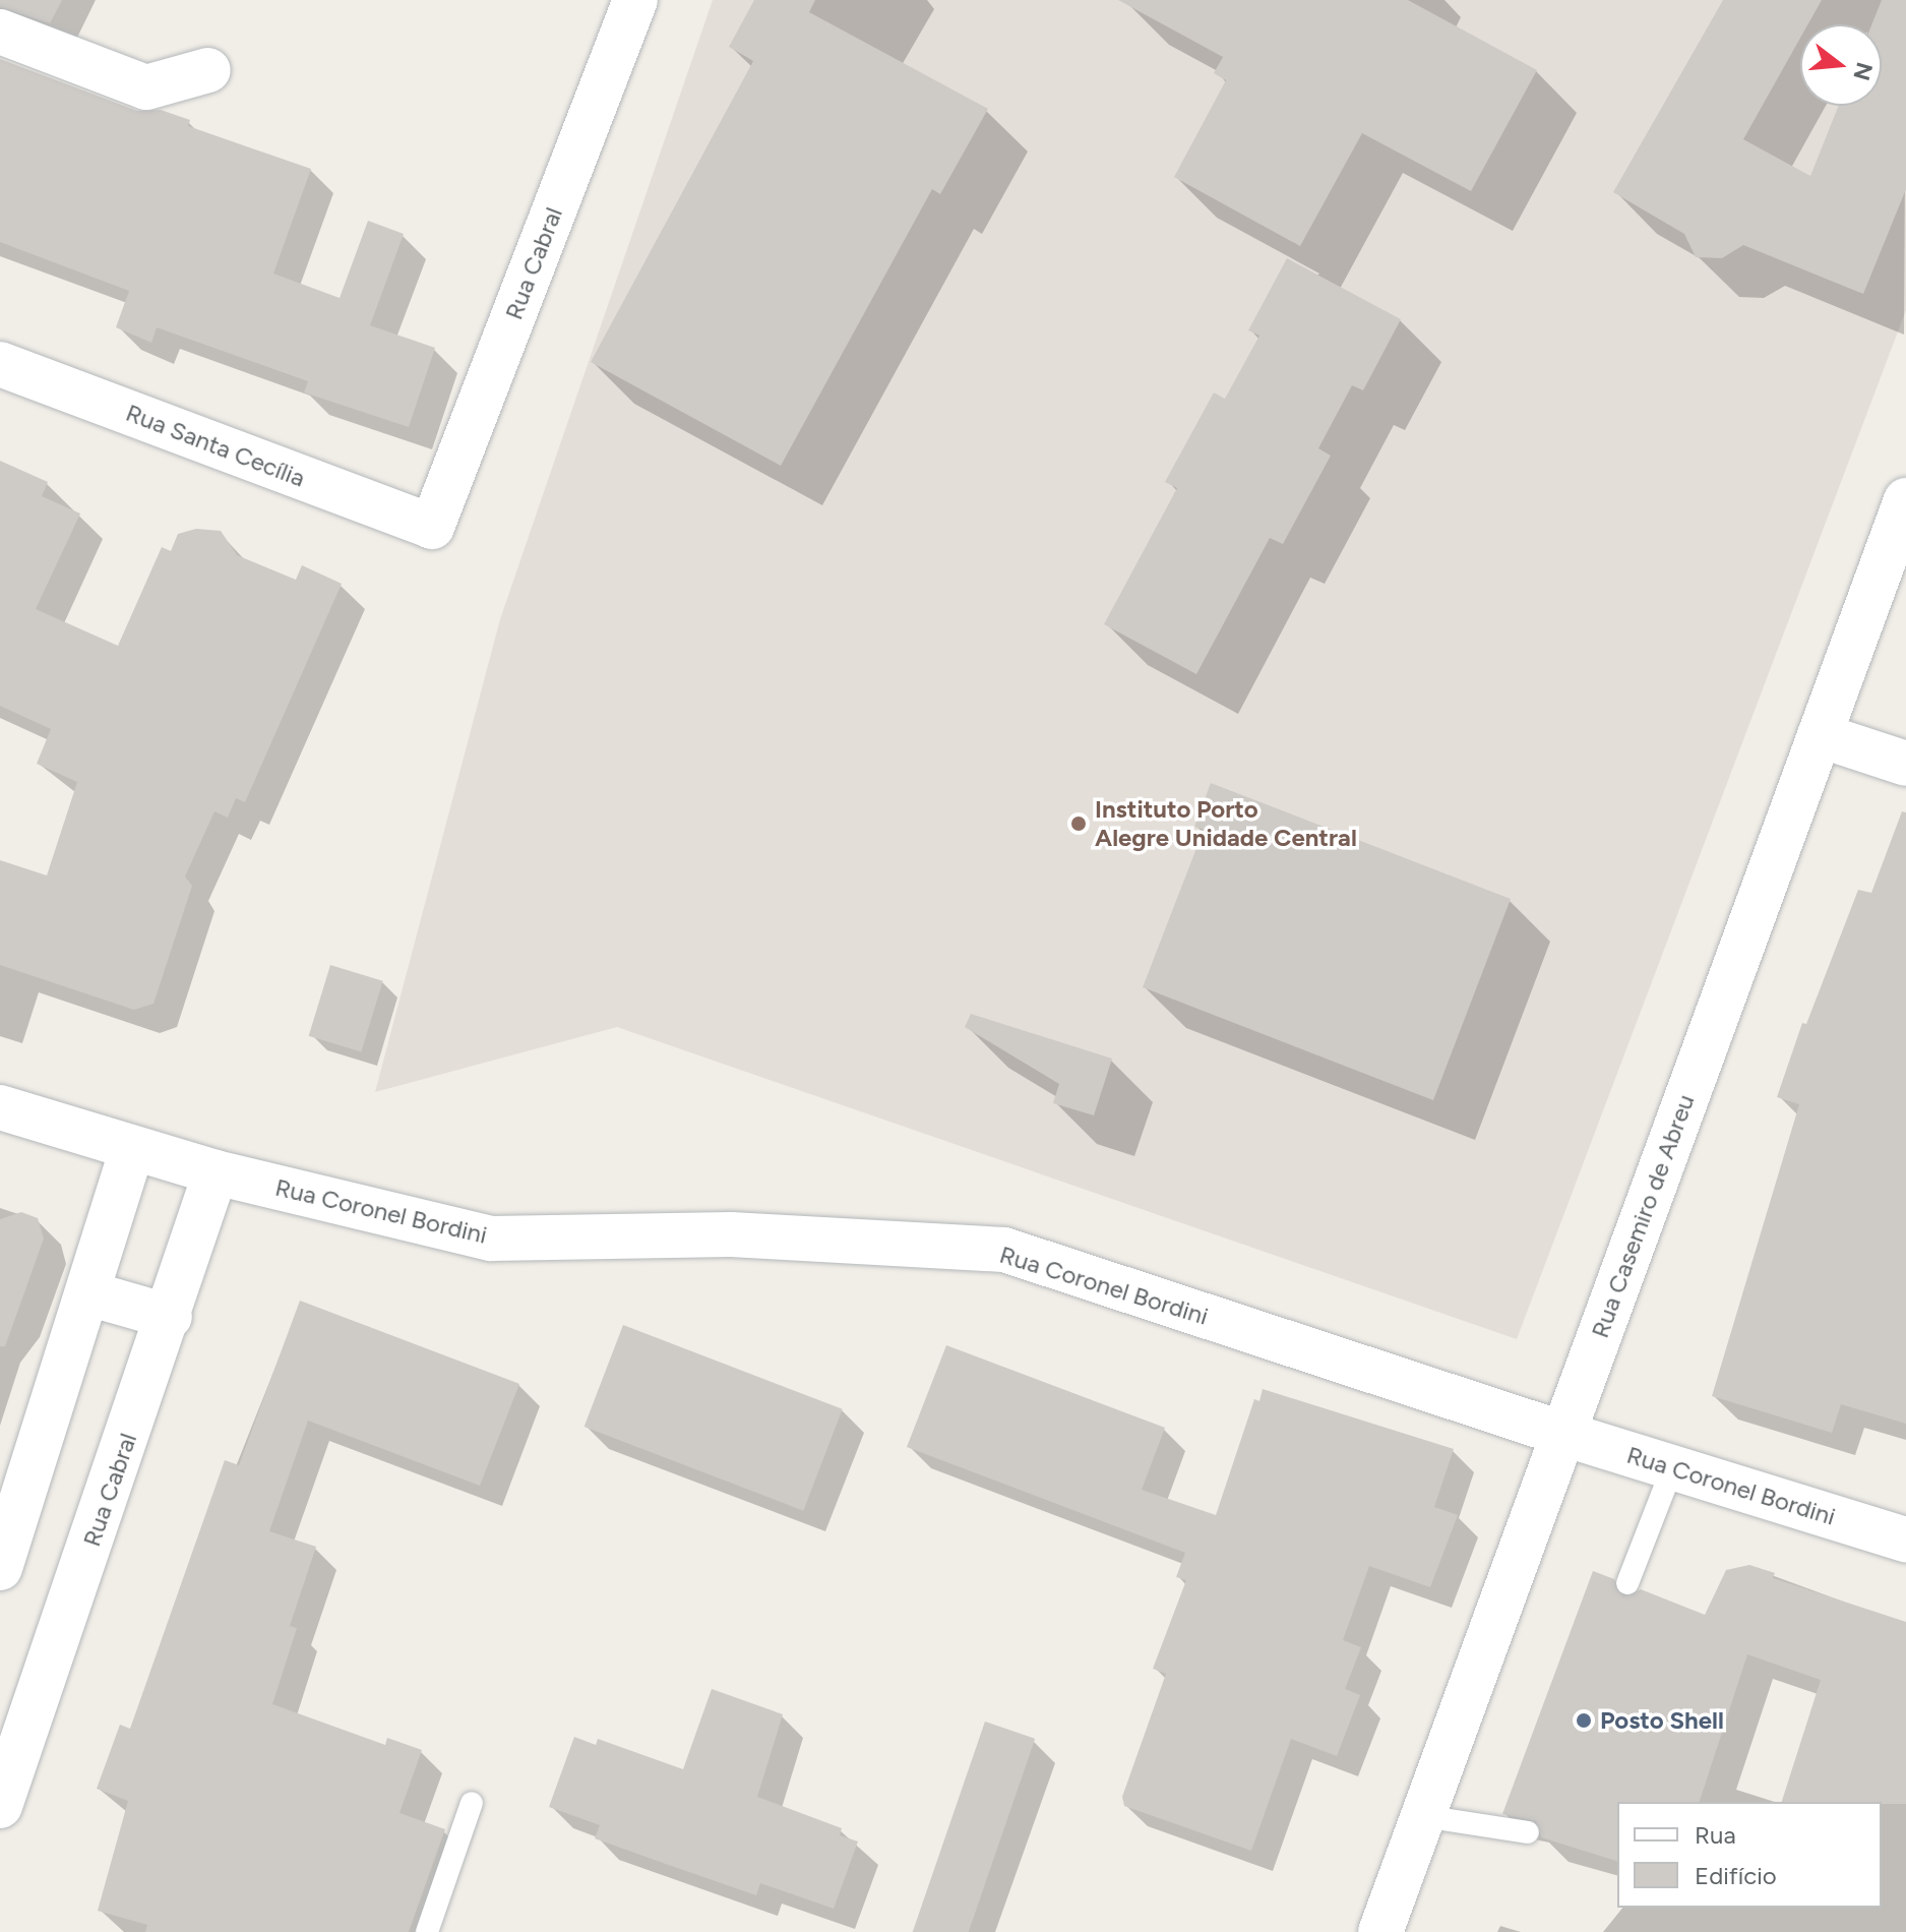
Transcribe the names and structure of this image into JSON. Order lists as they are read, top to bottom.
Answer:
{
  "streets": {
    "street": [
      "Rua Cabral",
      "Rua Santa Cecília",
      "Rua Coronel Bordini",
      "Rua Casemiro de Abreu"
    ]
  },
  "crossings": [
    ["Rua Cabral", "Rua Santa Cecília"],
    ["Rua Cabral", "Rua Coronel Bordini"],
    ["Rua Coronel Bordini", "Rua Casemiro de Abreu"]
  ],
  "places": ["Instituto Porto Alegre Unidade Central", "Posto Shell"],
  "legend": ["Rua", "Edifício"],
  "north": "right"
}
